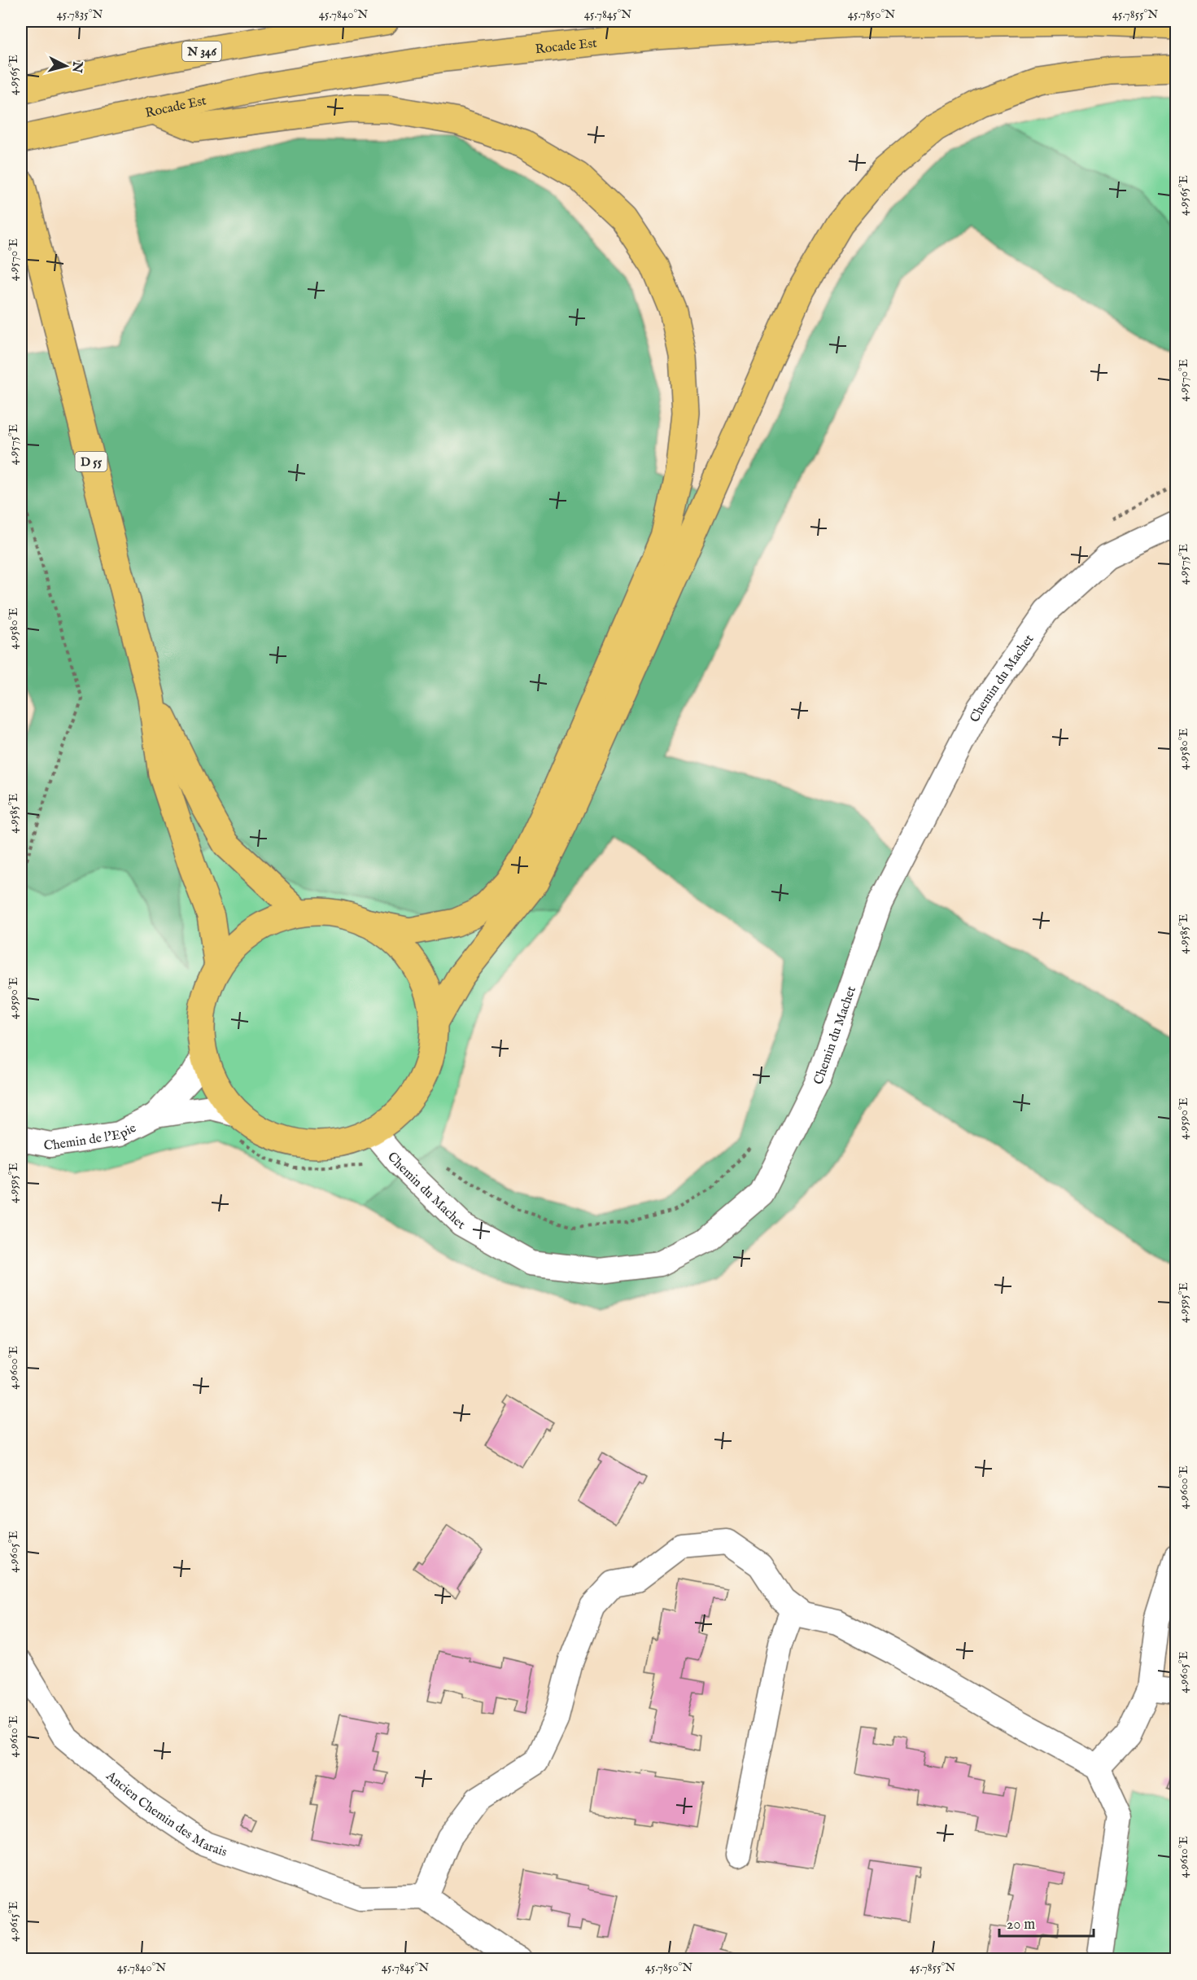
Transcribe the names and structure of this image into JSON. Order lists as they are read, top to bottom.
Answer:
{
  "streets": {
    "main road": ["Rocade Est", "N 346", "D 55"],
    "street": ["Chemin du Machet", "Chemin de l'Epie", "Ancien Chemin des Marais"]
  },
  "scale_bar": "20 m",
  "north": "right",
  "coordinates": [
    "45.7835°N",
    "45.7840°N",
    "45.7845°N",
    "45.7850°N",
    "45.7855°N",
    "4.9565°E",
    "4.9570°E",
    "4.9575°E",
    "4.9580°E",
    "4.9585°E",
    "4.9590°E",
    "4.9595°E",
    "4.9600°E",
    "4.9605°E",
    "4.9610°E",
    "4.9615°E"
  ]
}
